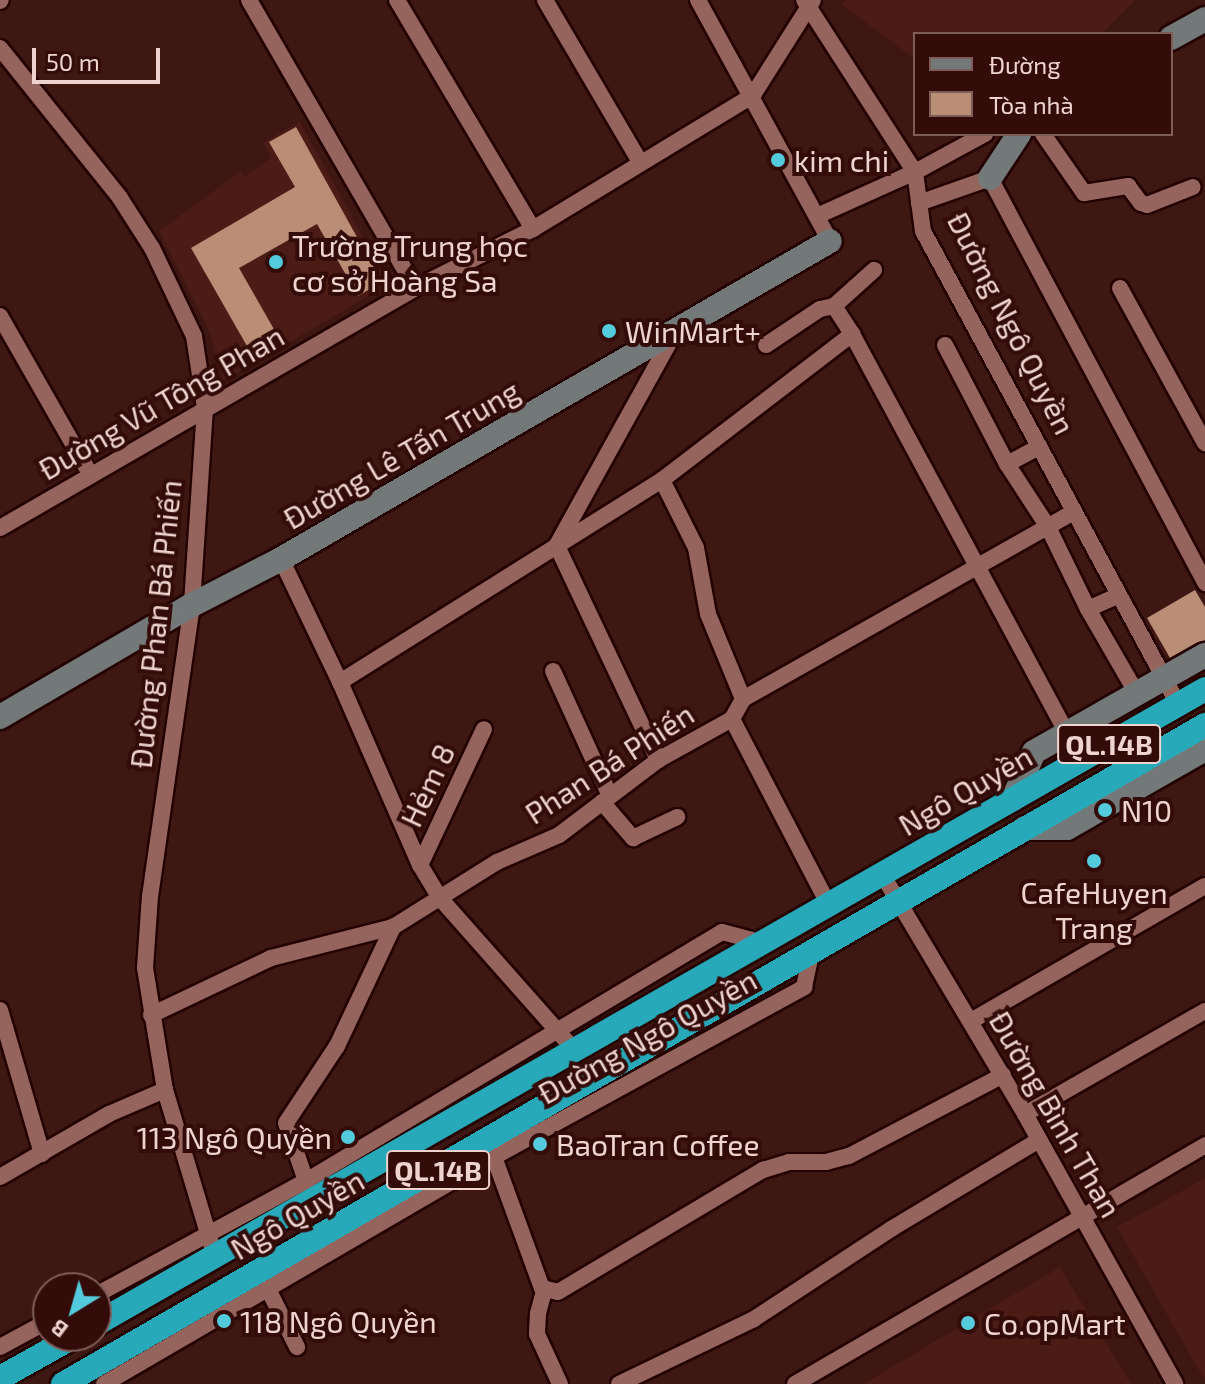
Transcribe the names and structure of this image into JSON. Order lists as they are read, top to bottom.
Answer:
{
  "streets": {
    "highway": ["Đường Ngô Quyền", "QL.14B", "Ngô Quyền"],
    "street": [
      "Đường Vũ Tông Phan",
      "Đường Lê Tấn Trung",
      "Đường Phan Bá Phiến",
      "Phan Bá Phiến",
      "Hẻm 8",
      "Đường Bình Than"
    ]
  },
  "crossings": [
    ["Đường Ngô Quyền", "Đường Vũ Tông Phan"],
    ["Đường Ngô Quyền", "Đường Lê Tấn Trung"],
    ["Đường Ngô Quyền", "Đường Phan Bá Phiến"],
    ["Đường Ngô Quyền", "QL.14B"],
    ["Đường Ngô Quyền", "Phan Bá Phiến"],
    ["Đường Ngô Quyền", "Hẻm 8"],
    ["Đường Ngô Quyền", "Ngô Quyền"],
    ["Đường Ngô Quyền", "Đường Bình Than"],
    ["Đường Vũ Tông Phan", "Đường Phan Bá Phiến"],
    ["Đường Lê Tấn Trung", "Đường Phan Bá Phiến"],
    ["Đường Phan Bá Phiến", "Phan Bá Phiến"],
    ["Đường Phan Bá Phiến", "Ngô Quyền"],
    ["QL.14B", "Ngô Quyền"],
    ["QL.14B", "Đường Bình Than"],
    ["Ngô Quyền", "Đường Bình Than"]
  ],
  "places": [
    "kim chi",
    "Trường Trung học cơ sở Hoàng Sa",
    "WinMart+",
    "N10",
    "CafeHuyen Trang",
    "113 Ngô Quyền",
    "BaoTran Coffee",
    "118 Ngô Quyền",
    "Co.opMart"
  ],
  "legend": ["Đường", "Tòa nhà"],
  "scale_bar": "50 m",
  "north": "bottom left"
}
